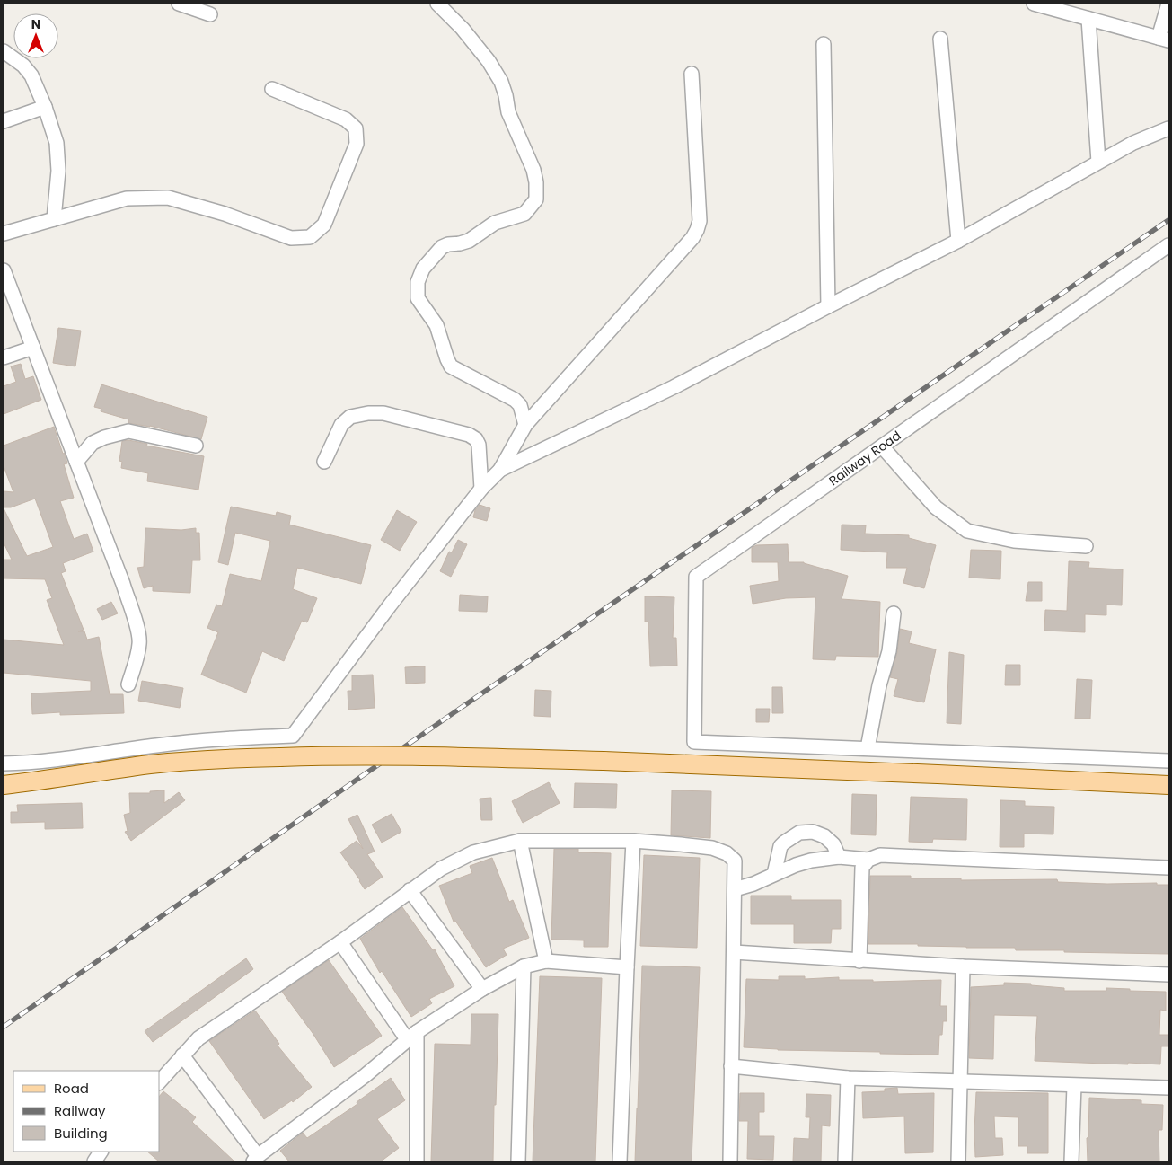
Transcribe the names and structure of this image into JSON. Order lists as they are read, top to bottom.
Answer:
{
  "streets": {
    "street": ["Railway Road"]
  },
  "legend": ["Road", "Railway", "Building"],
  "north": "top"
}
